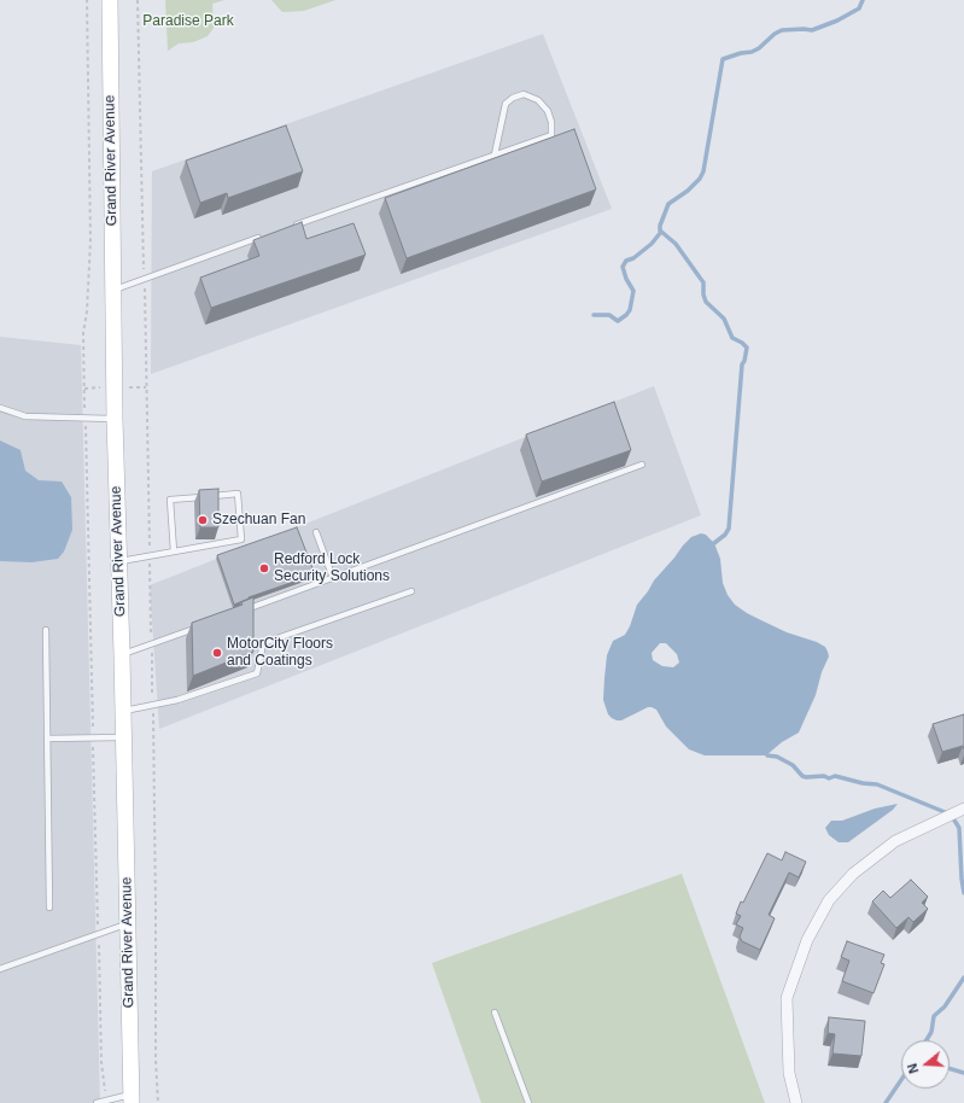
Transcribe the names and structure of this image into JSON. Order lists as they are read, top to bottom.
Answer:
{
  "streets": {
    "main road": ["Grand River Avenue"]
  },
  "parks": ["Paradise Park"],
  "places": ["Szechuan Fan", "Redford Lock Security Solutions", "MotorCity Floors and Coatings"],
  "north": "left"
}
